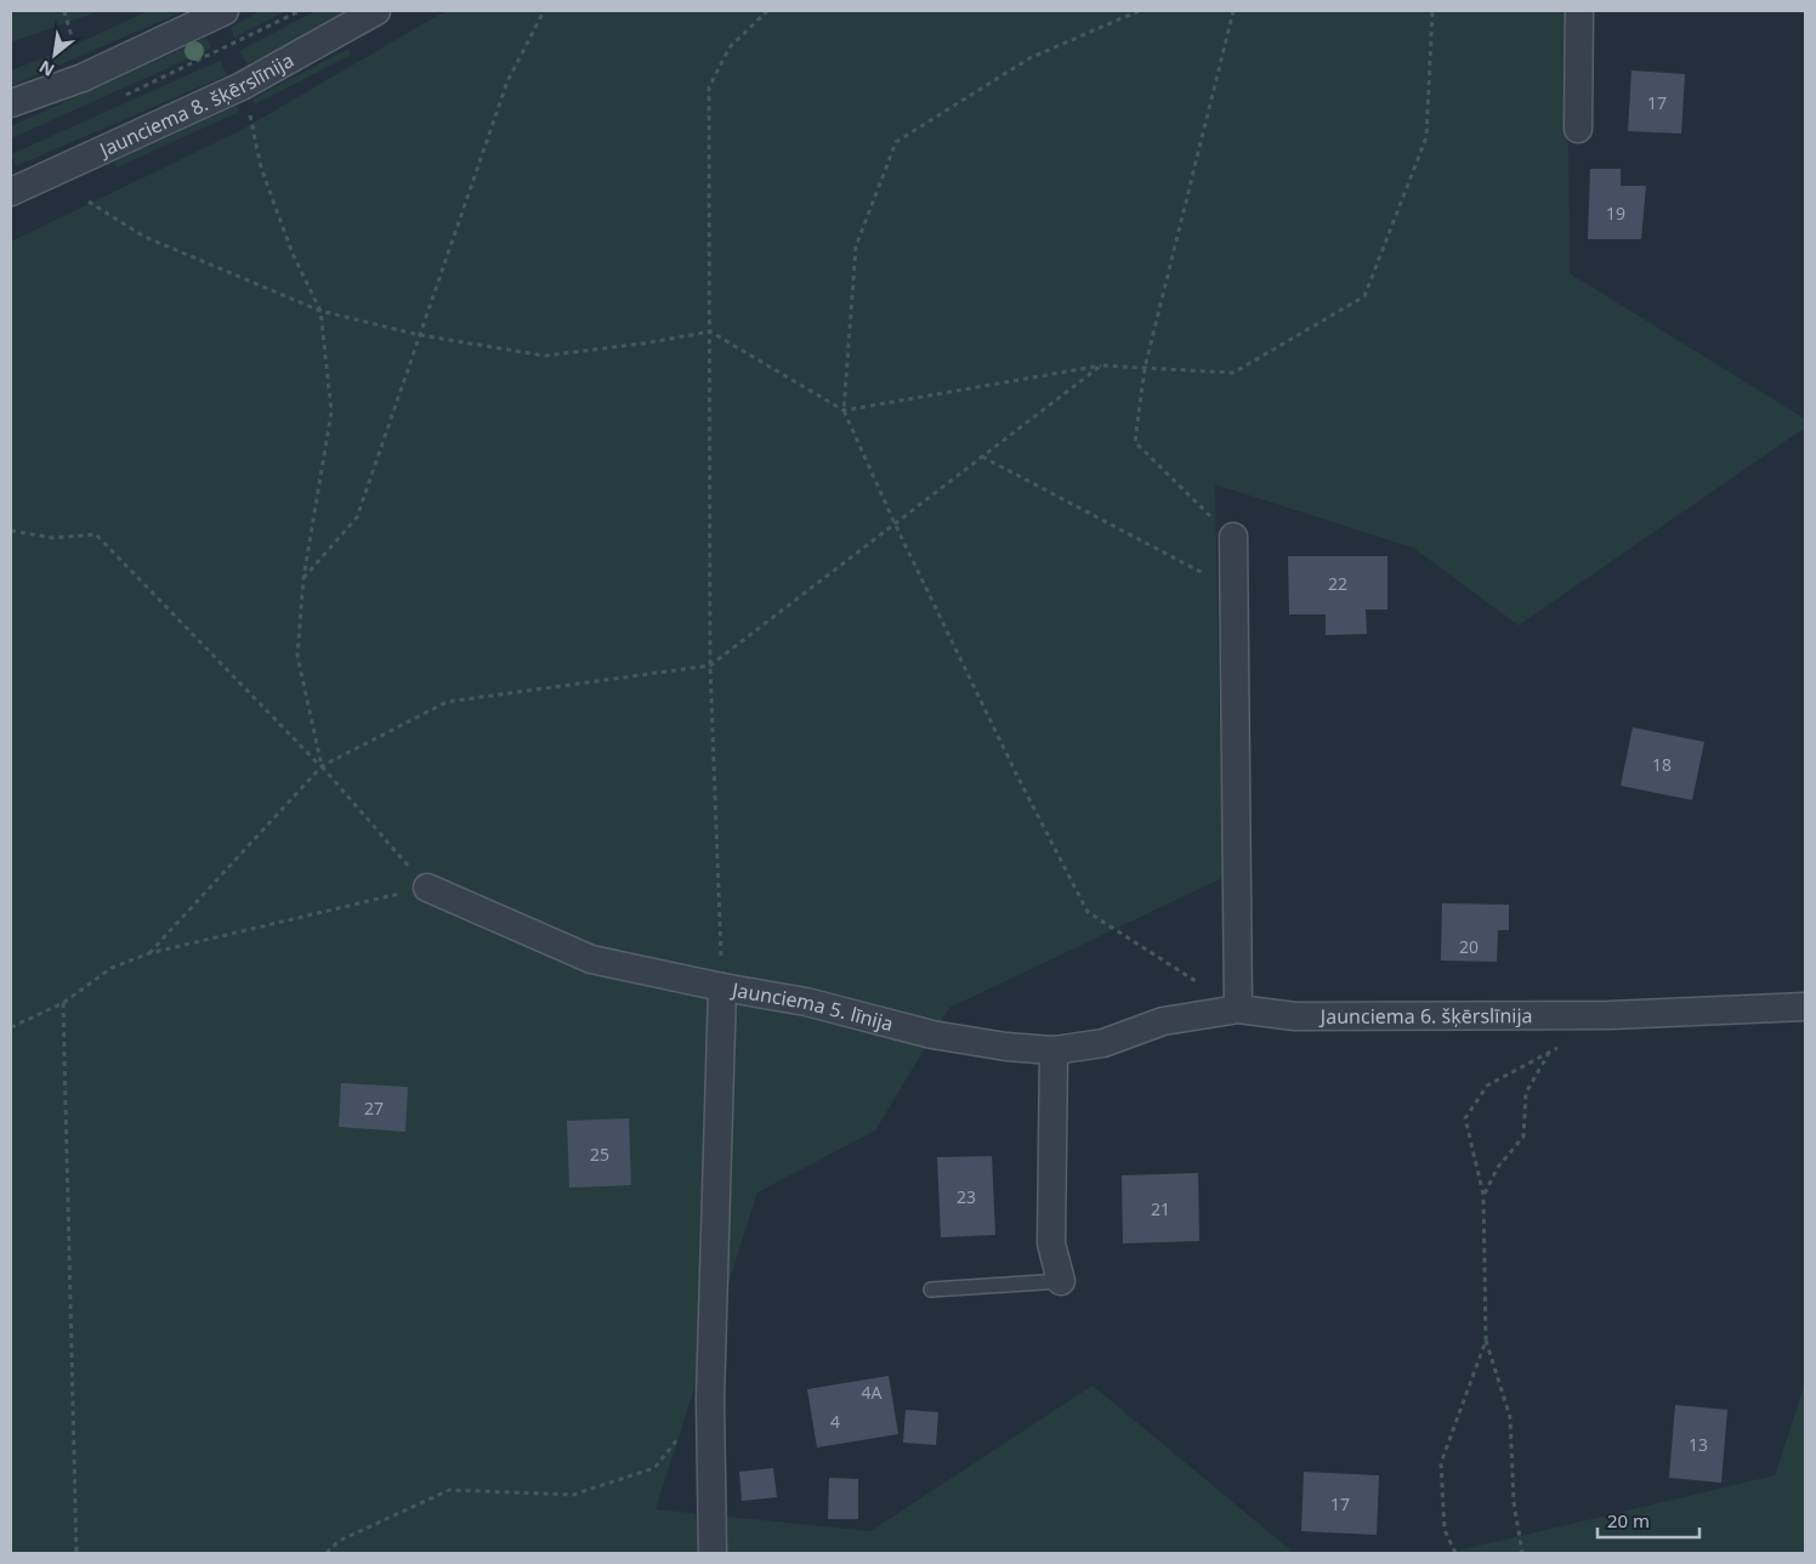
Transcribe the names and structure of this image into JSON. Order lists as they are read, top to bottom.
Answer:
{
  "streets": {
    "street": ["Jaunciema 8. šķērslīnija", "Jaunciema 5. līnija", "Jaunciema 6. šķērslīnija"]
  },
  "crossings": [
    ["Jaunciema 5. līnija", "Jaunciema 6. šķērslīnija"]
  ],
  "house_numbers": [
    "17",
    "19",
    "22",
    "18",
    "20",
    "27",
    "25",
    "23",
    "21",
    "4A",
    "4",
    "13",
    "17"
  ],
  "scale_bar": "20 m",
  "north": "bottom left"
}
